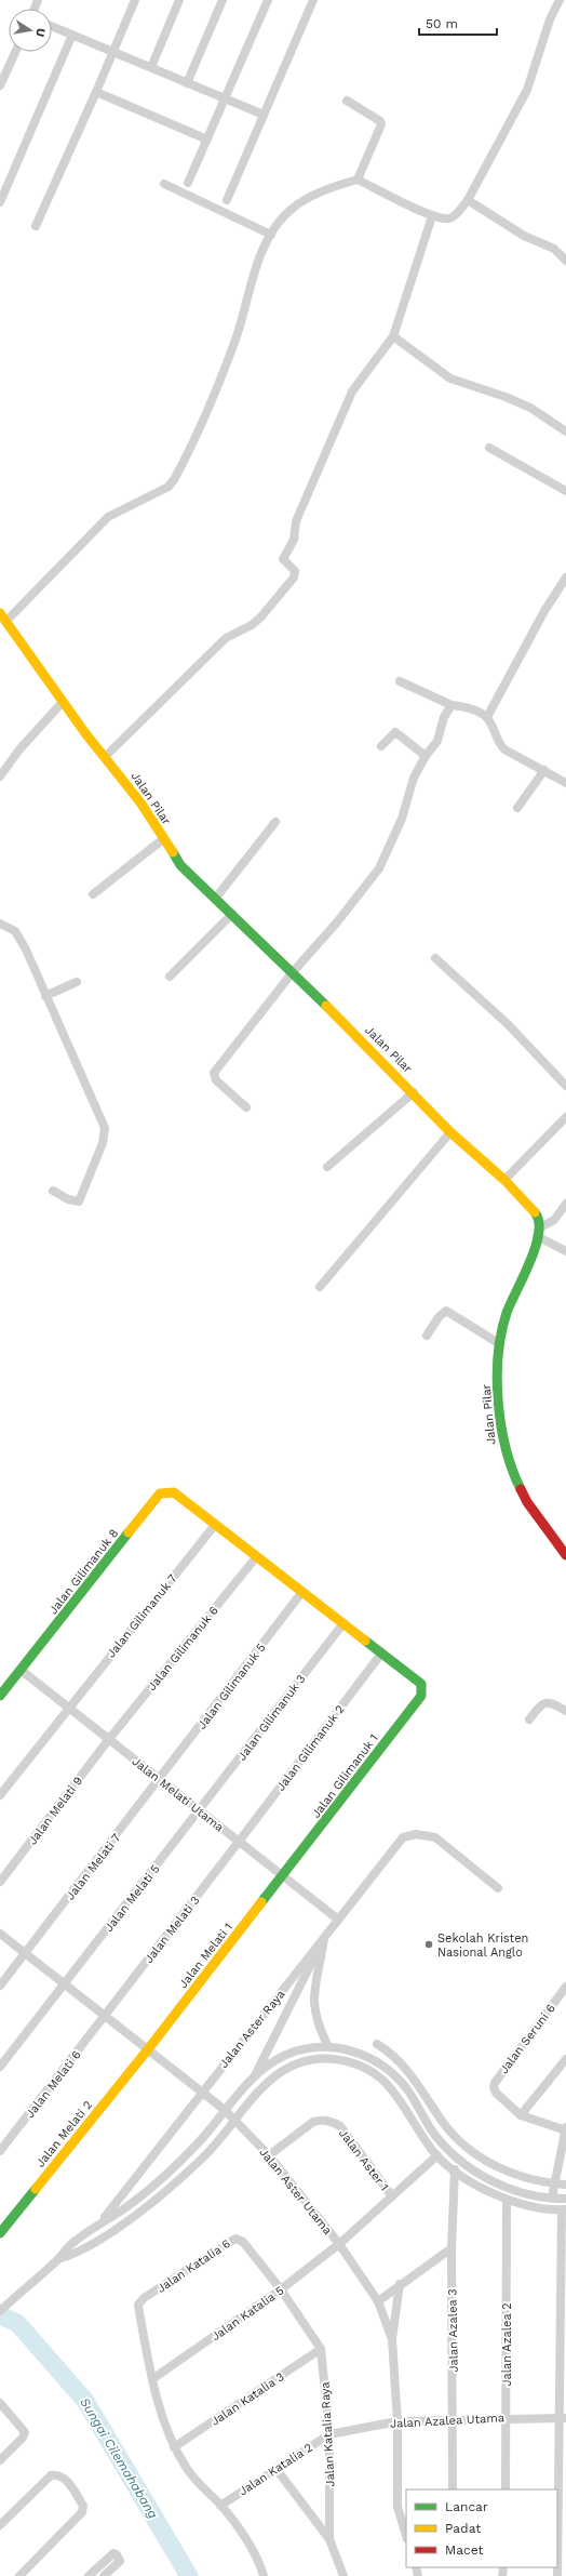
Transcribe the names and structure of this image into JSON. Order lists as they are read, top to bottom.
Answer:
{
  "streets": {
    "street": [
      "Jalan Pilar",
      "Jalan Gilimanuk 8",
      "Jalan Gilimanuk 7",
      "Jalan Gilimanuk 6",
      "Jalan Gilimanuk 5",
      "Jalan Gilimanuk 3",
      "Jalan Gilimanuk 2",
      "Jalan Gilimanuk 1",
      "Jalan Melati Utama",
      "Jalan Melati 9",
      "Jalan Melati 7",
      "Jalan Melati 5",
      "Jalan Melati 3",
      "Jalan Melati 1",
      "Jalan Aster Raya",
      "Jalan Seruni 6",
      "Jalan Melati 6",
      "Jalan Melati 2",
      "Jalan Aster 1",
      "Jalan Aster Utama",
      "Jalan Katalia 6",
      "Jalan Katalia 5",
      "Jalan Azalea 3",
      "Jalan Azalea 2",
      "Jalan Katalia 3",
      "Jalan Azalea Utama",
      "Jalan Katalia Raya",
      "Jalan Katalia 2"
    ]
  },
  "crossings": [
    ["Jalan Gilimanuk 8", "Jalan Gilimanuk 7"],
    ["Jalan Gilimanuk 8", "Jalan Melati Utama"],
    ["Jalan Gilimanuk 7", "Jalan Melati Utama"],
    ["Jalan Gilimanuk 6", "Jalan Melati Utama"],
    ["Jalan Gilimanuk 6", "Jalan Melati 9"],
    ["Jalan Gilimanuk 5", "Jalan Melati Utama"],
    ["Jalan Gilimanuk 5", "Jalan Melati 7"],
    ["Jalan Gilimanuk 3", "Jalan Melati Utama"],
    ["Jalan Gilimanuk 3", "Jalan Melati 5"],
    ["Jalan Gilimanuk 2", "Jalan Gilimanuk 1"],
    ["Jalan Gilimanuk 2", "Jalan Melati Utama"],
    ["Jalan Gilimanuk 2", "Jalan Melati 3"],
    ["Jalan Gilimanuk 1", "Jalan Melati Utama"],
    ["Jalan Gilimanuk 1", "Jalan Melati 1"],
    ["Jalan Melati Utama", "Jalan Melati 9"],
    ["Jalan Melati Utama", "Jalan Melati 7"],
    ["Jalan Melati Utama", "Jalan Melati 5"],
    ["Jalan Melati Utama", "Jalan Melati 3"],
    ["Jalan Melati Utama", "Jalan Melati 1"],
    ["Jalan Melati Utama", "Jalan Aster Raya"],
    ["Jalan Melati 3", "Jalan Melati 6"],
    ["Jalan Melati 1", "Jalan Melati 2"],
    ["Jalan Aster Raya", "Jalan Aster Utama"],
    ["Jalan Aster 1", "Jalan Aster Utama"],
    ["Jalan Aster 1", "Jalan Katalia 5"],
    ["Jalan Aster Utama", "Jalan Katalia 5"],
    ["Jalan Katalia 6", "Jalan Katalia 5"],
    ["Jalan Katalia 6", "Jalan Katalia Raya"],
    ["Jalan Katalia 5", "Jalan Katalia Raya"],
    ["Jalan Azalea 3", "Jalan Azalea Utama"],
    ["Jalan Azalea 2", "Jalan Azalea Utama"],
    ["Jalan Katalia 3", "Jalan Katalia Raya"],
    ["Jalan Azalea Utama", "Jalan Katalia Raya"],
    ["Jalan Azalea Utama", "Jalan Katalia 2"],
    ["Jalan Katalia Raya", "Jalan Katalia 2"]
  ],
  "water": ["Sungai Cilemahabang"],
  "places": ["Sekolah Kristen Nasional Anglo"],
  "legend": ["Lancar", "Padat", "Macet"],
  "scale_bar": "50 m",
  "north": "right"
}
